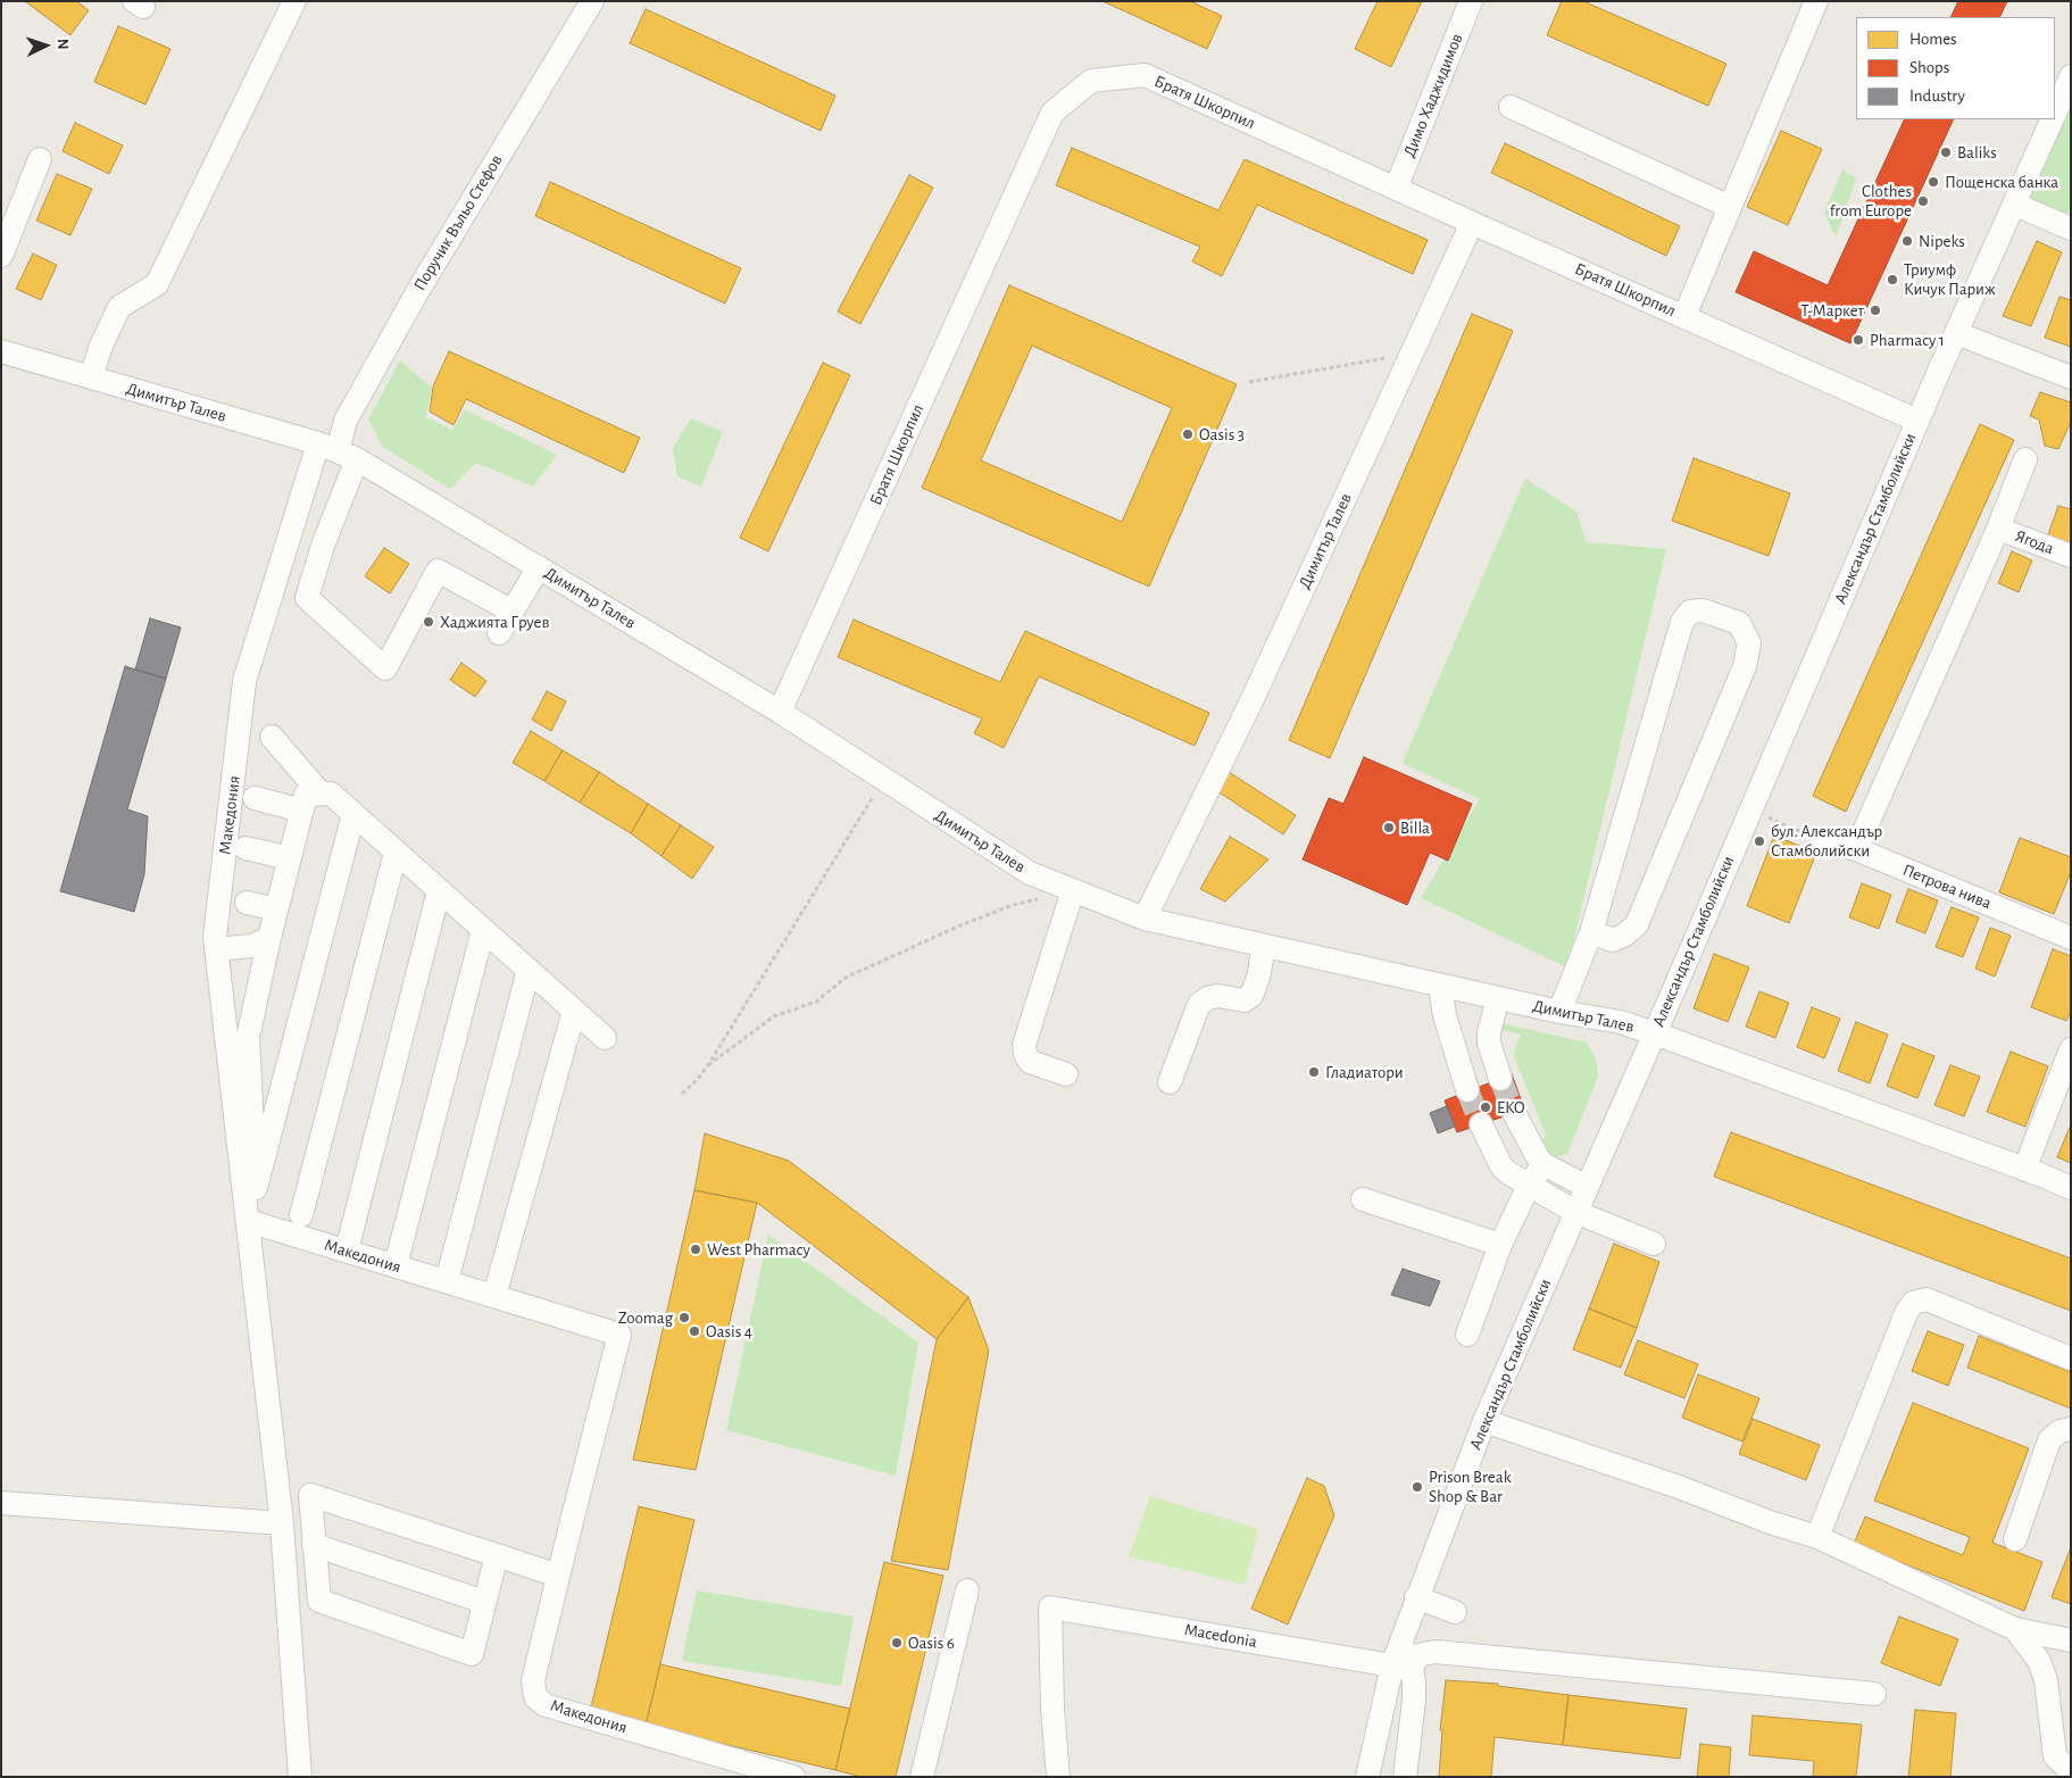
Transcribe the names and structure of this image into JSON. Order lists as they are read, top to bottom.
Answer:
{
  "streets": {
    "street": [
      "Димо Хаджидимов",
      "Братя Шкорпил",
      "Поручик Въльо Стефов",
      "Димитър Талев",
      "Александър Стамболийски",
      "Ягода",
      "Македония",
      "Петрова нива",
      "Macedonia"
    ]
  },
  "crossings": [
    ["Димо Хаджидимов", "Братя Шкорпил"],
    ["Братя Шкорпил", "Димитър Талев"],
    ["Поручик Въльо Стефов", "Димитър Талев"],
    ["Поручик Въльо Стефов", "Македония"],
    ["Димитър Талев", "Александър Стамболийски"],
    ["Димитър Талев", "Македония"],
    ["Александър Стамболийски", "Macedonia"]
  ],
  "places": [
    "Baliks",
    "Пощенска банка",
    "Clothes from Europe",
    "Nipeks",
    "Триумф Кичук Париж",
    "Т-Маркет",
    "Pharmacy 1",
    "Oasis 3",
    "Хаджията Груев",
    "Billa",
    "бул. Александър Стамболийски",
    "Гладиатори",
    "EKO",
    "West Pharmacy",
    "Zoomag",
    "Oasis 4",
    "Prison Break Shop & Bar",
    "Oasis 6"
  ],
  "legend": ["Homes", "Shops", "Industry"],
  "north": "right"
}
